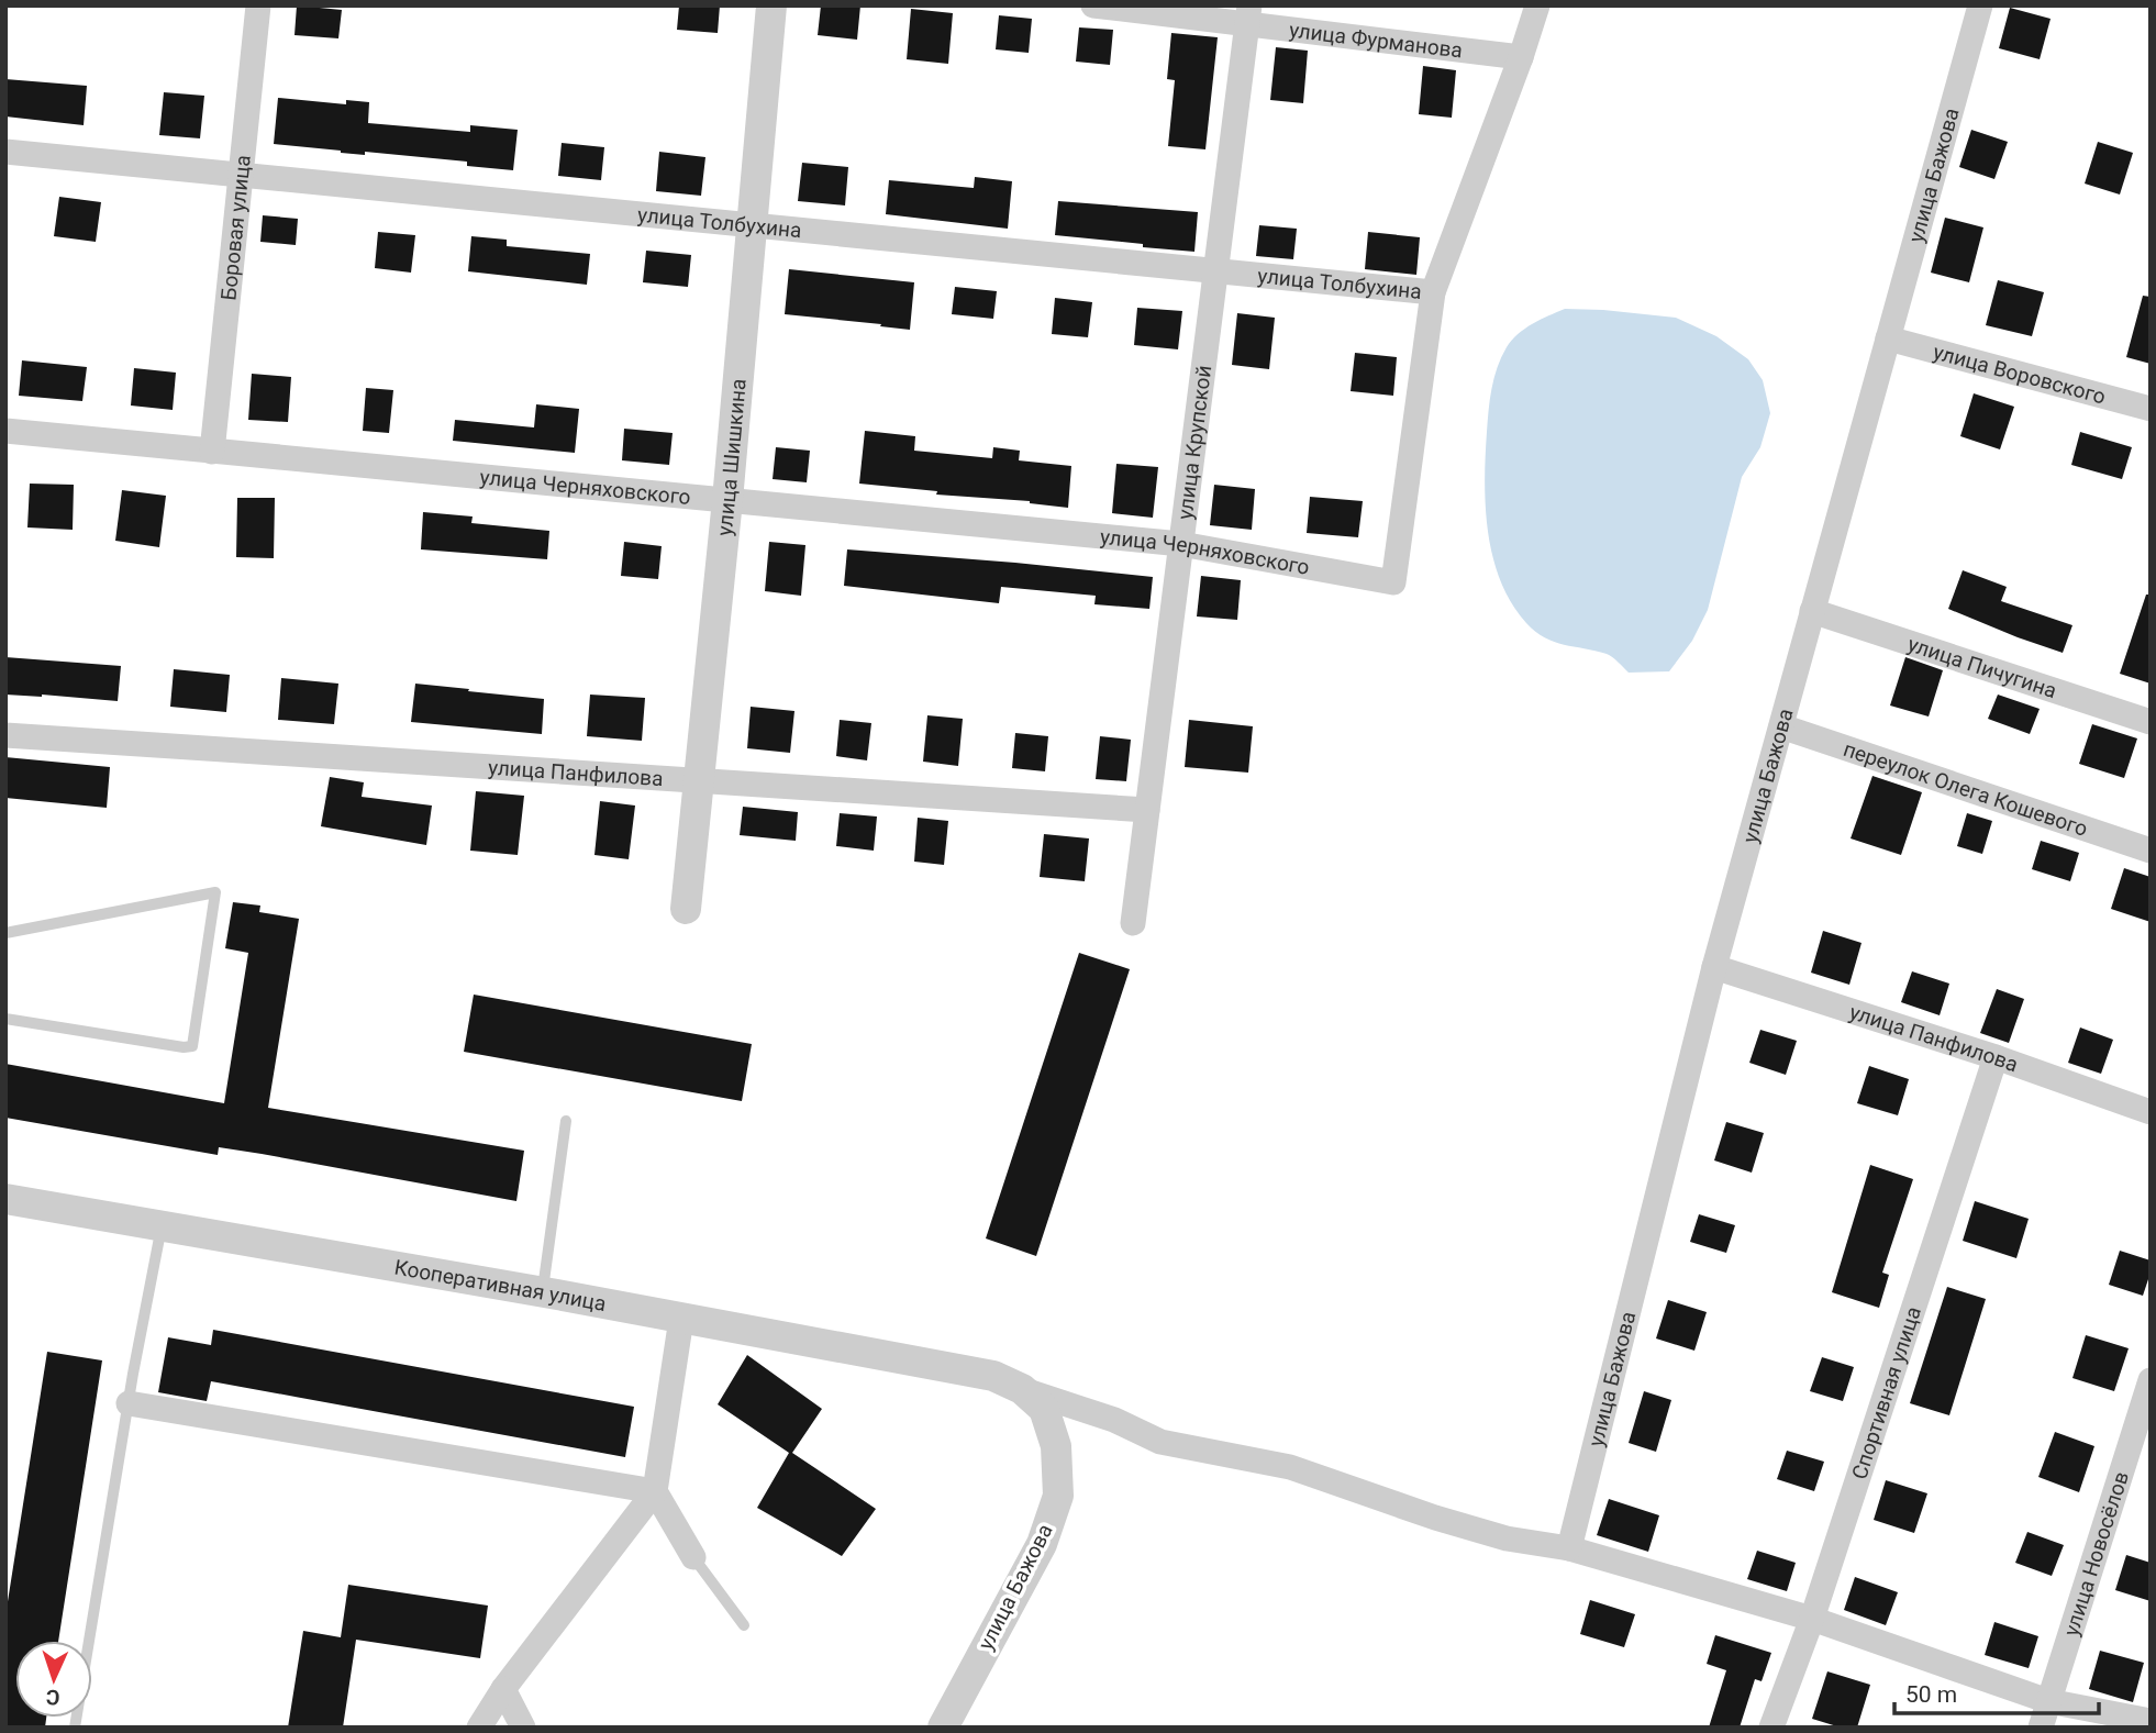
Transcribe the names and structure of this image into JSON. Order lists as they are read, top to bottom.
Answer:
{
  "streets": {
    "street": [
      "улица Фурманова",
      "улица Бажова",
      "улица Толбухина",
      "Боровая улица",
      "улица Воровского",
      "улица Крупской",
      "улица Шишкина",
      "улица Черняховского",
      "улица Пичугина",
      "улица Панфилова",
      "переулок Олега Кошевого",
      "Кооперативная улица",
      "Спортивная улица",
      "улица Новосёлов"
    ]
  },
  "crossings": [
    ["улица Фурманова", "улица Крупской"],
    ["улица Бажова", "улица Воровского"],
    ["улица Бажова", "улица Пичугина"],
    ["улица Бажова", "улица Панфилова"],
    ["улица Бажова", "переулок Олега Кошевого"],
    ["улица Бажова", "Кооперативная улица"],
    ["улица Толбухина", "Боровая улица"],
    ["улица Толбухина", "улица Крупской"],
    ["улица Толбухина", "улица Шишкина"],
    ["улица Толбухина", "улица Черняховского"],
    ["Боровая улица", "улица Черняховского"],
    ["улица Крупской", "улица Черняховского"],
    ["улица Крупской", "улица Панфилова"],
    ["улица Шишкина", "улица Черняховского"],
    ["улица Шишкина", "улица Панфилова"],
    ["улица Панфилова", "Спортивная улица"]
  ],
  "scale_bar": "50 m",
  "north": "bottom"
}
